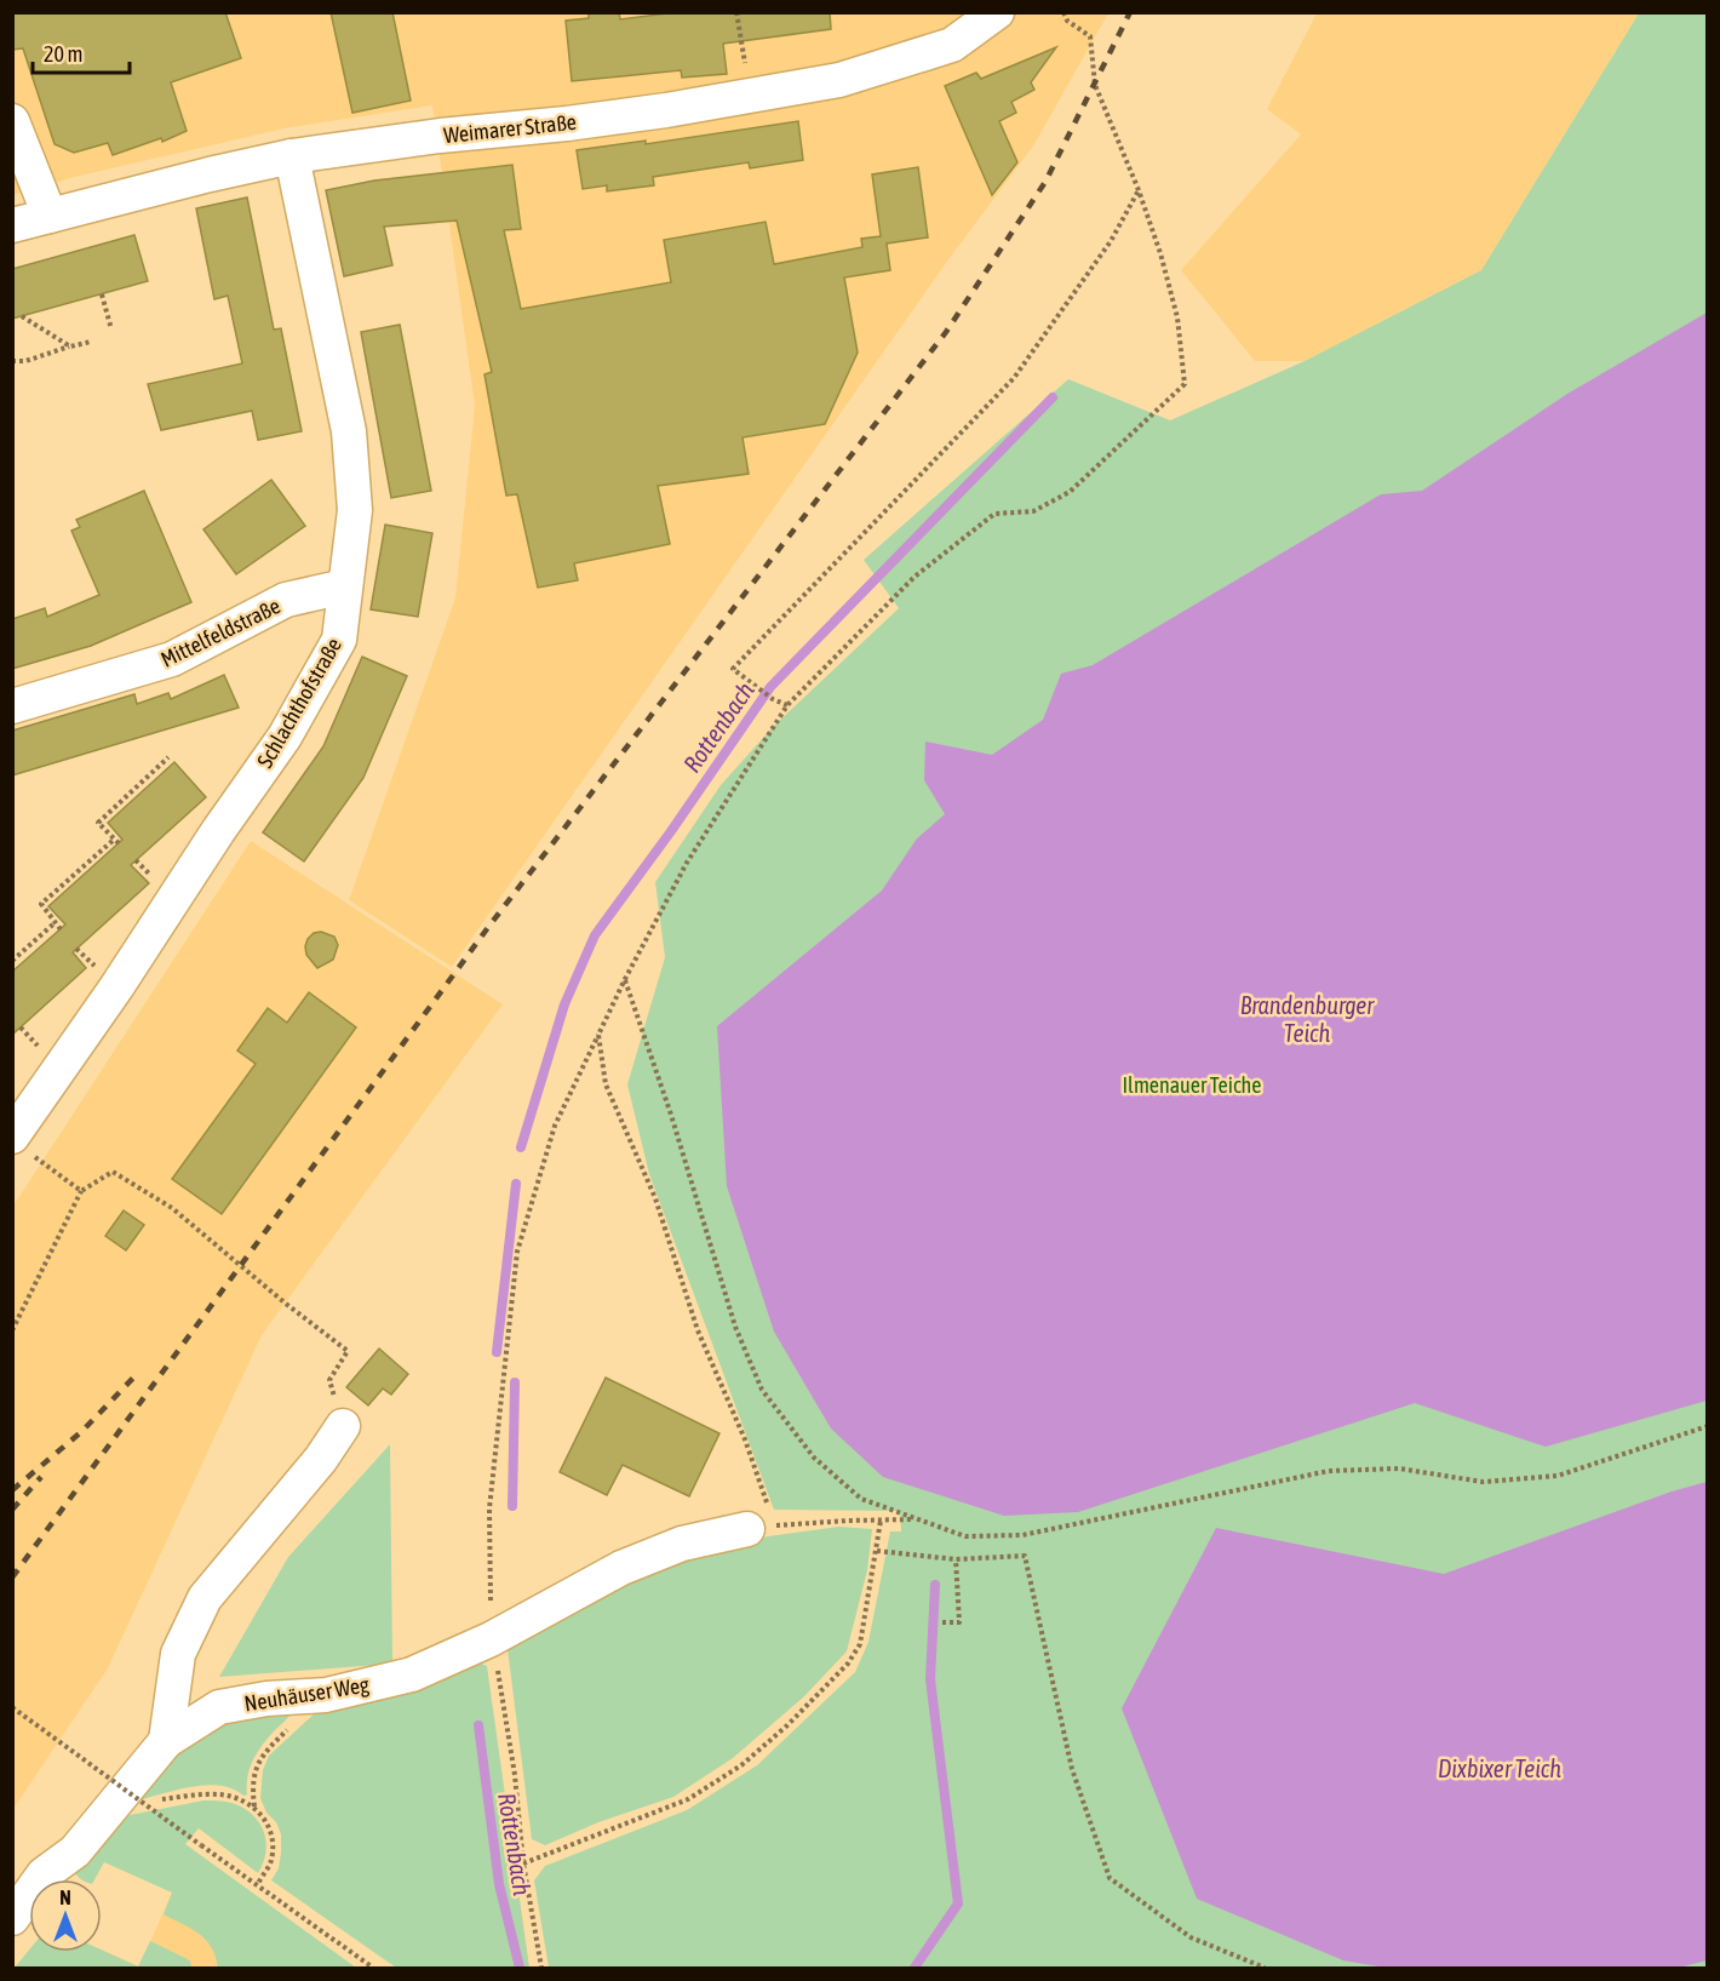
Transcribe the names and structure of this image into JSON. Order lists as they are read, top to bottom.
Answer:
{
  "streets": {
    "street": [
      "Weimarer Straße",
      "Mittelfeldstraße",
      "Schlachthofstraße",
      "Neuhäuser Weg"
    ]
  },
  "crossings": [
    ["Weimarer Straße", "Schlachthofstraße"],
    ["Mittelfeldstraße", "Schlachthofstraße"]
  ],
  "water": ["Rottenbach", "Brandenburger Teich", "Dixbixer Teich"],
  "parks": ["Ilmenauer Teiche"],
  "scale_bar": "20 m",
  "north": "top"
}
